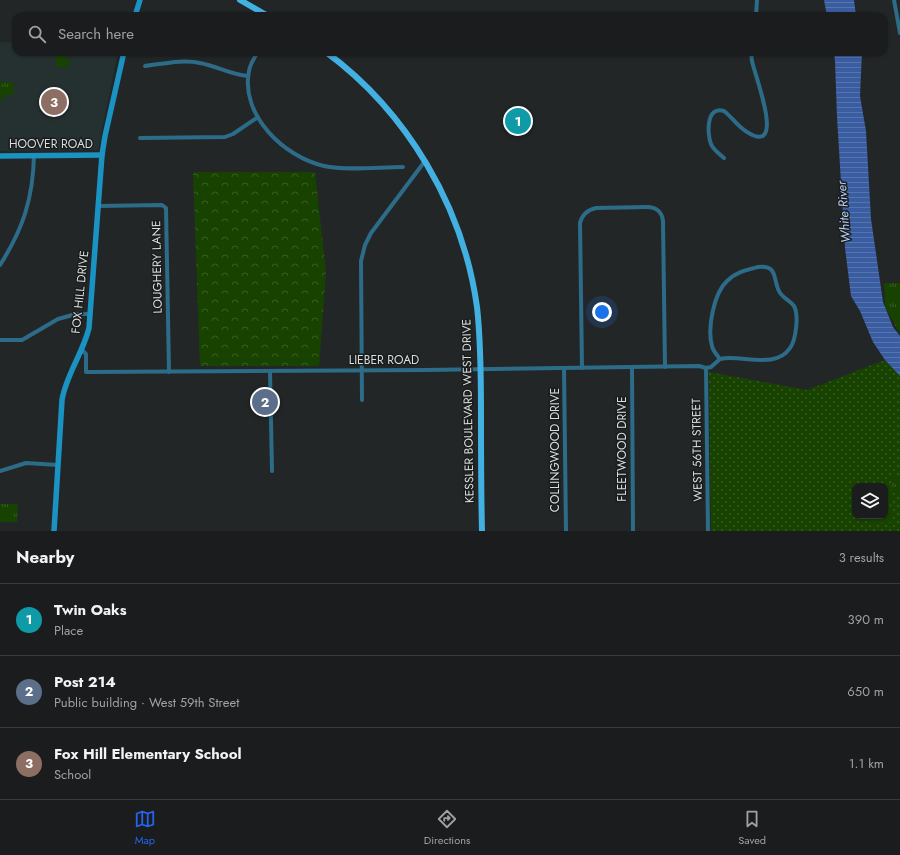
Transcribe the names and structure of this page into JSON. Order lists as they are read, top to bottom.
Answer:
{
  "streets": {
    "main road": ["KESSLER BOULEVARD WEST DRIVE"],
    "street": [
      "HOOVER ROAD",
      "LOUGHERY LANE",
      "FOX HILL DRIVE",
      "LIEBER ROAD",
      "FLEETWOOD DRIVE",
      "COLLINGWOOD DRIVE",
      "WEST 56TH STREET"
    ]
  },
  "crossings": [
    ["HOOVER ROAD", "FOX HILL DRIVE"],
    ["LOUGHERY LANE", "FOX HILL DRIVE"],
    ["LOUGHERY LANE", "LIEBER ROAD"],
    ["FOX HILL DRIVE", "LIEBER ROAD"],
    ["LIEBER ROAD", "KESSLER BOULEVARD WEST DRIVE"],
    ["LIEBER ROAD", "FLEETWOOD DRIVE"],
    ["LIEBER ROAD", "COLLINGWOOD DRIVE"],
    ["LIEBER ROAD", "WEST 56TH STREET"]
  ],
  "water": ["White River"],
  "page": {
    "search": "Search here",
    "pins": ["3", "1", "2"],
    "heading": ["Nearby", "3 results"],
    "list": [
      {
        "mark": "1",
        "name": "Twin Oaks",
        "note": "Place",
        "value": "390 m"
      },
      {
        "mark": "2",
        "name": "Post 214",
        "note": "Public building · West 59th Street",
        "value": "650 m"
      },
      {
        "mark": "3",
        "name": "Fox Hill Elementary School",
        "note": "School",
        "value": "1.1 km"
      }
    ],
    "nav": ["Map", "Directions", "Saved"]
  }
}
